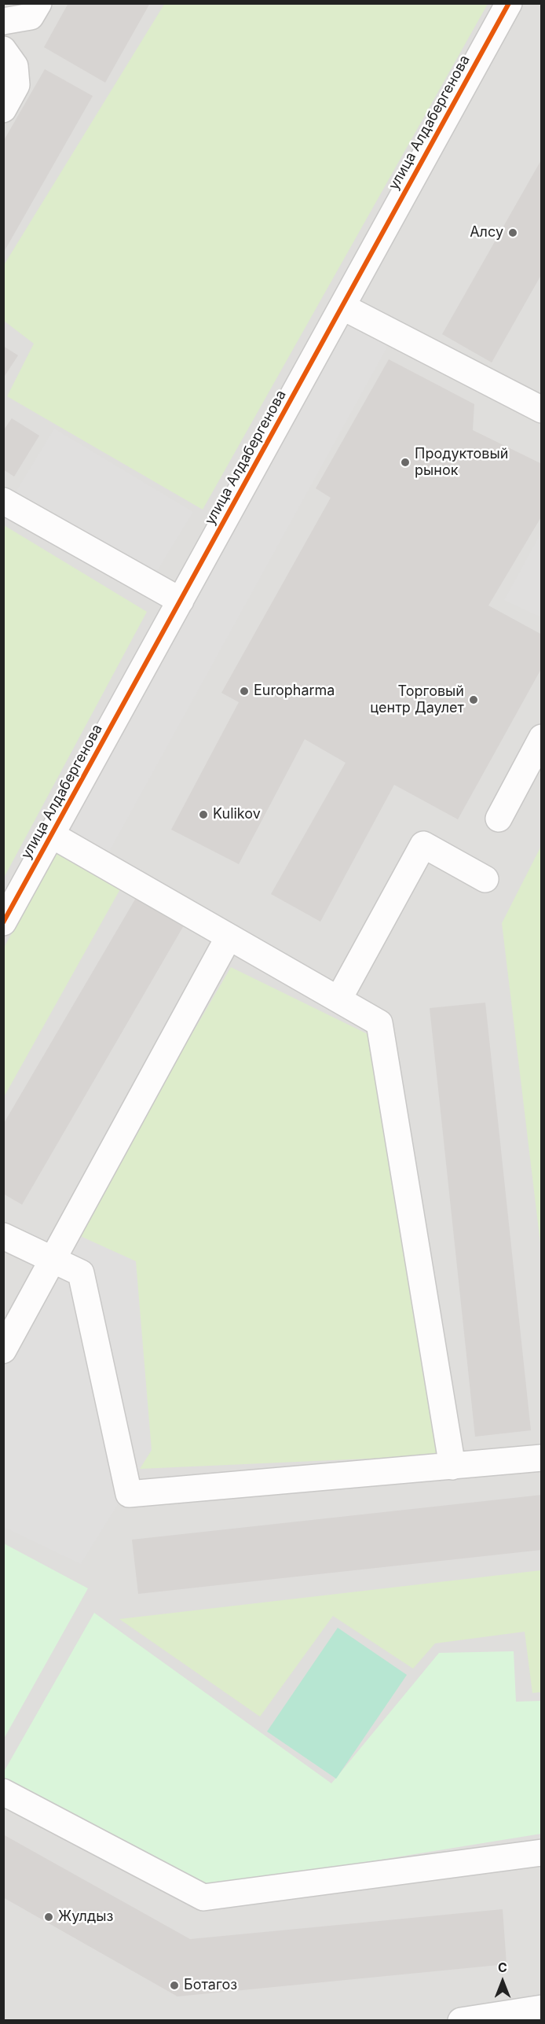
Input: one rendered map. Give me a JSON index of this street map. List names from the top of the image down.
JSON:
{
  "streets": {
    "street": ["улица Алдабергенова"]
  },
  "places": [
    "Алсу",
    "Продуктовый рынок",
    "Europharma",
    "Торговый центр Даулет",
    "Kulikov",
    "Жулдыз",
    "Ботагоз"
  ],
  "north": "top"
}
